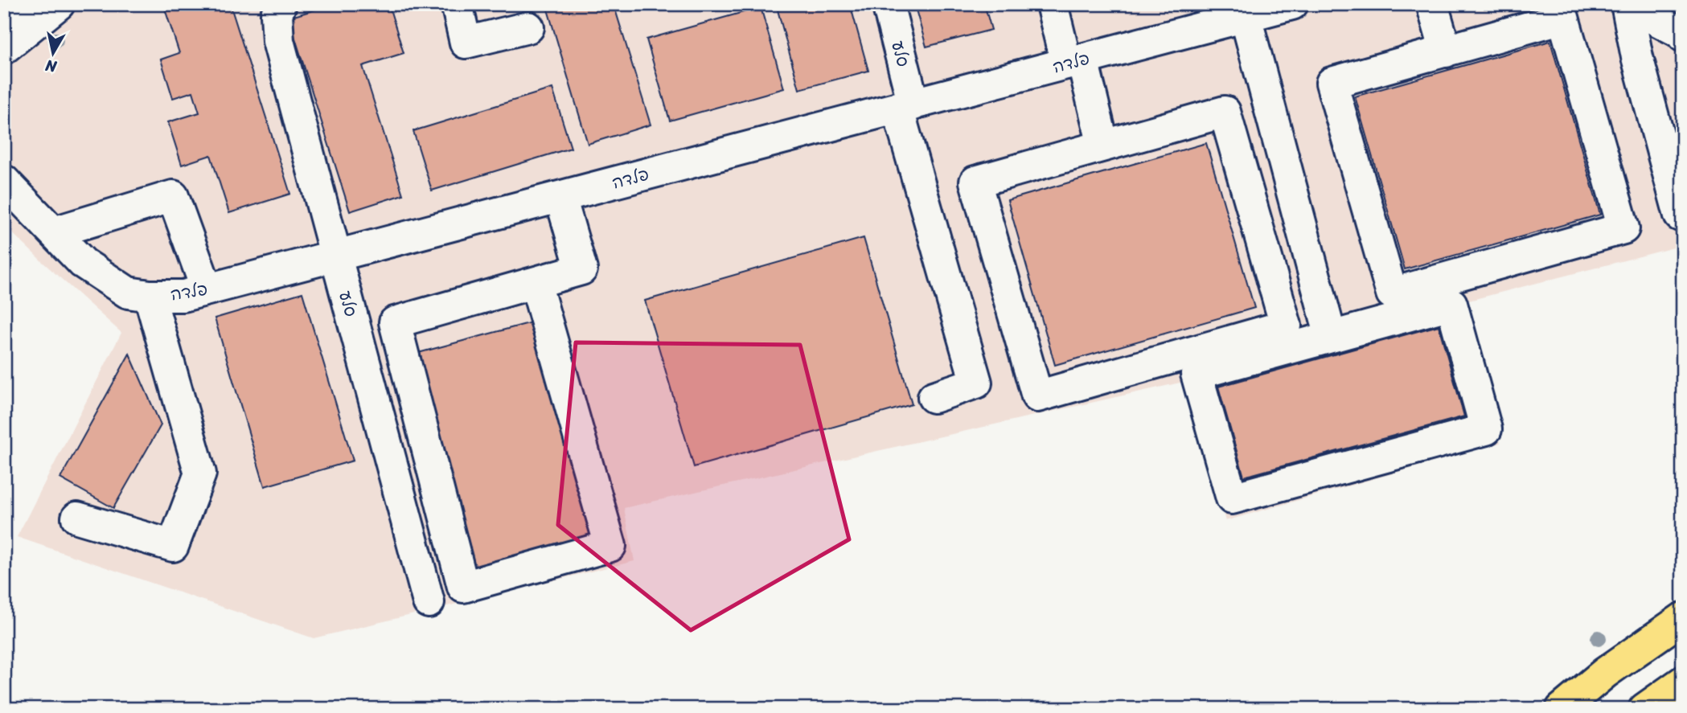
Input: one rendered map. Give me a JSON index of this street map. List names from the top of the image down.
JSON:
{
  "streets": {
    "street": ["סלע", "פלדה"]
  },
  "crossings": [
    ["סלע", "פלדה"]
  ],
  "north": "bottom"
}
